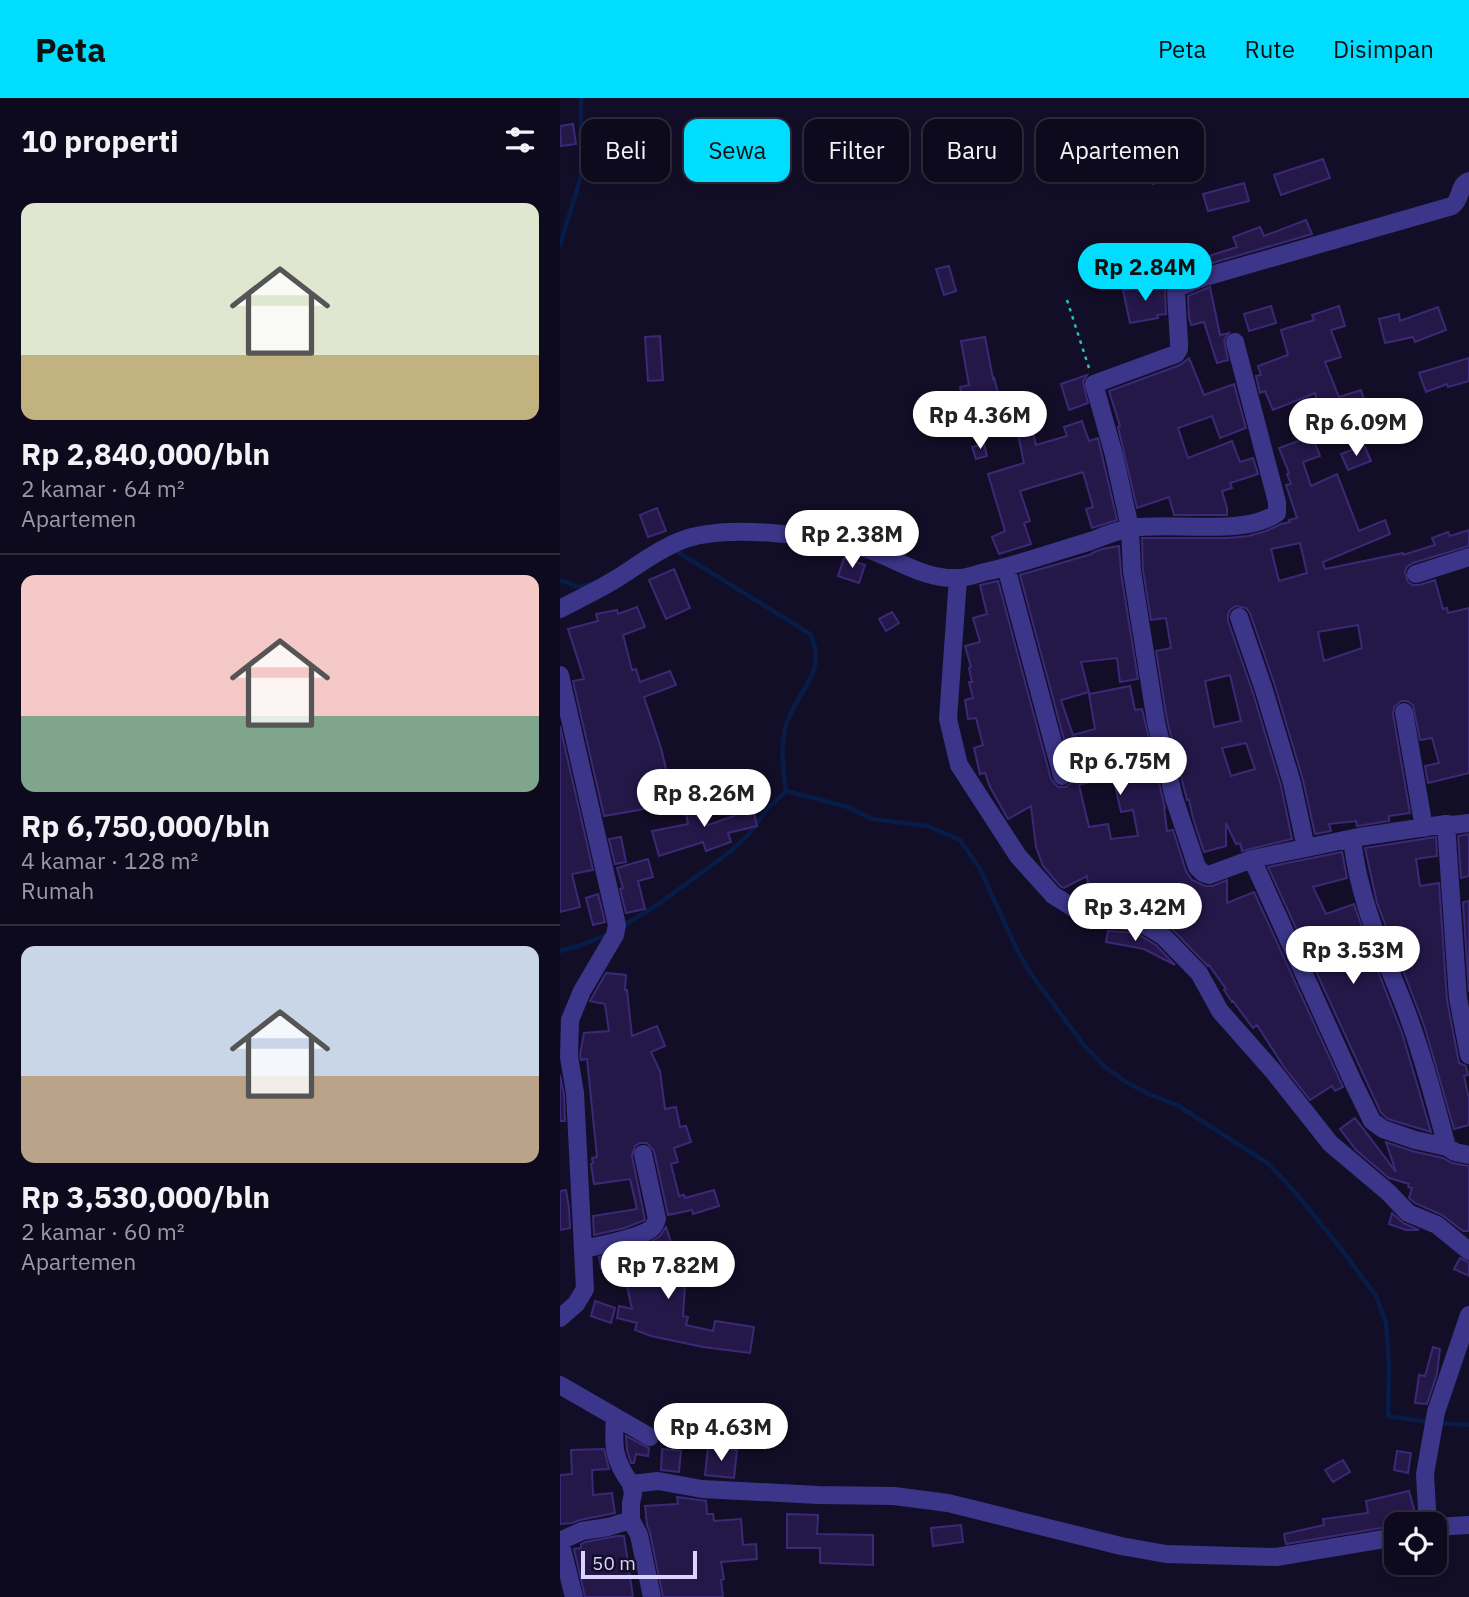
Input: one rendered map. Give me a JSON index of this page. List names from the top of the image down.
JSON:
{
  "scale_bar": "50 m",
  "page": {
    "header": "Peta",
    "nav": ["Peta", "Rute", "Disimpan"],
    "heading": "10 properti",
    "chip": [
      "Beli",
      "Sewa",
      "Filter",
      "Baru",
      "Apartemen"
    ],
    "list": [
      {
        "name": "Rp 2,840,000/bln",
        "note": "2 kamar · 64 m² · Apartemen"
      },
      {
        "name": "Rp 6,750,000/bln",
        "note": "4 kamar · 128 m² · Rumah"
      },
      {
        "name": "Rp 3,530,000/bln",
        "note": "2 kamar · 60 m² · Apartemen"
      }
    ],
    "price": [
      "Rp 2.84M",
      "Rp 4.36M",
      "Rp 6.09M",
      "Rp 2.38M",
      "Rp 6.75M",
      "Rp 8.26M",
      "Rp 3.42M",
      "Rp 3.53M",
      "Rp 7.82M",
      "Rp 4.63M"
    ],
    "scale": "50 m"
  }
}
